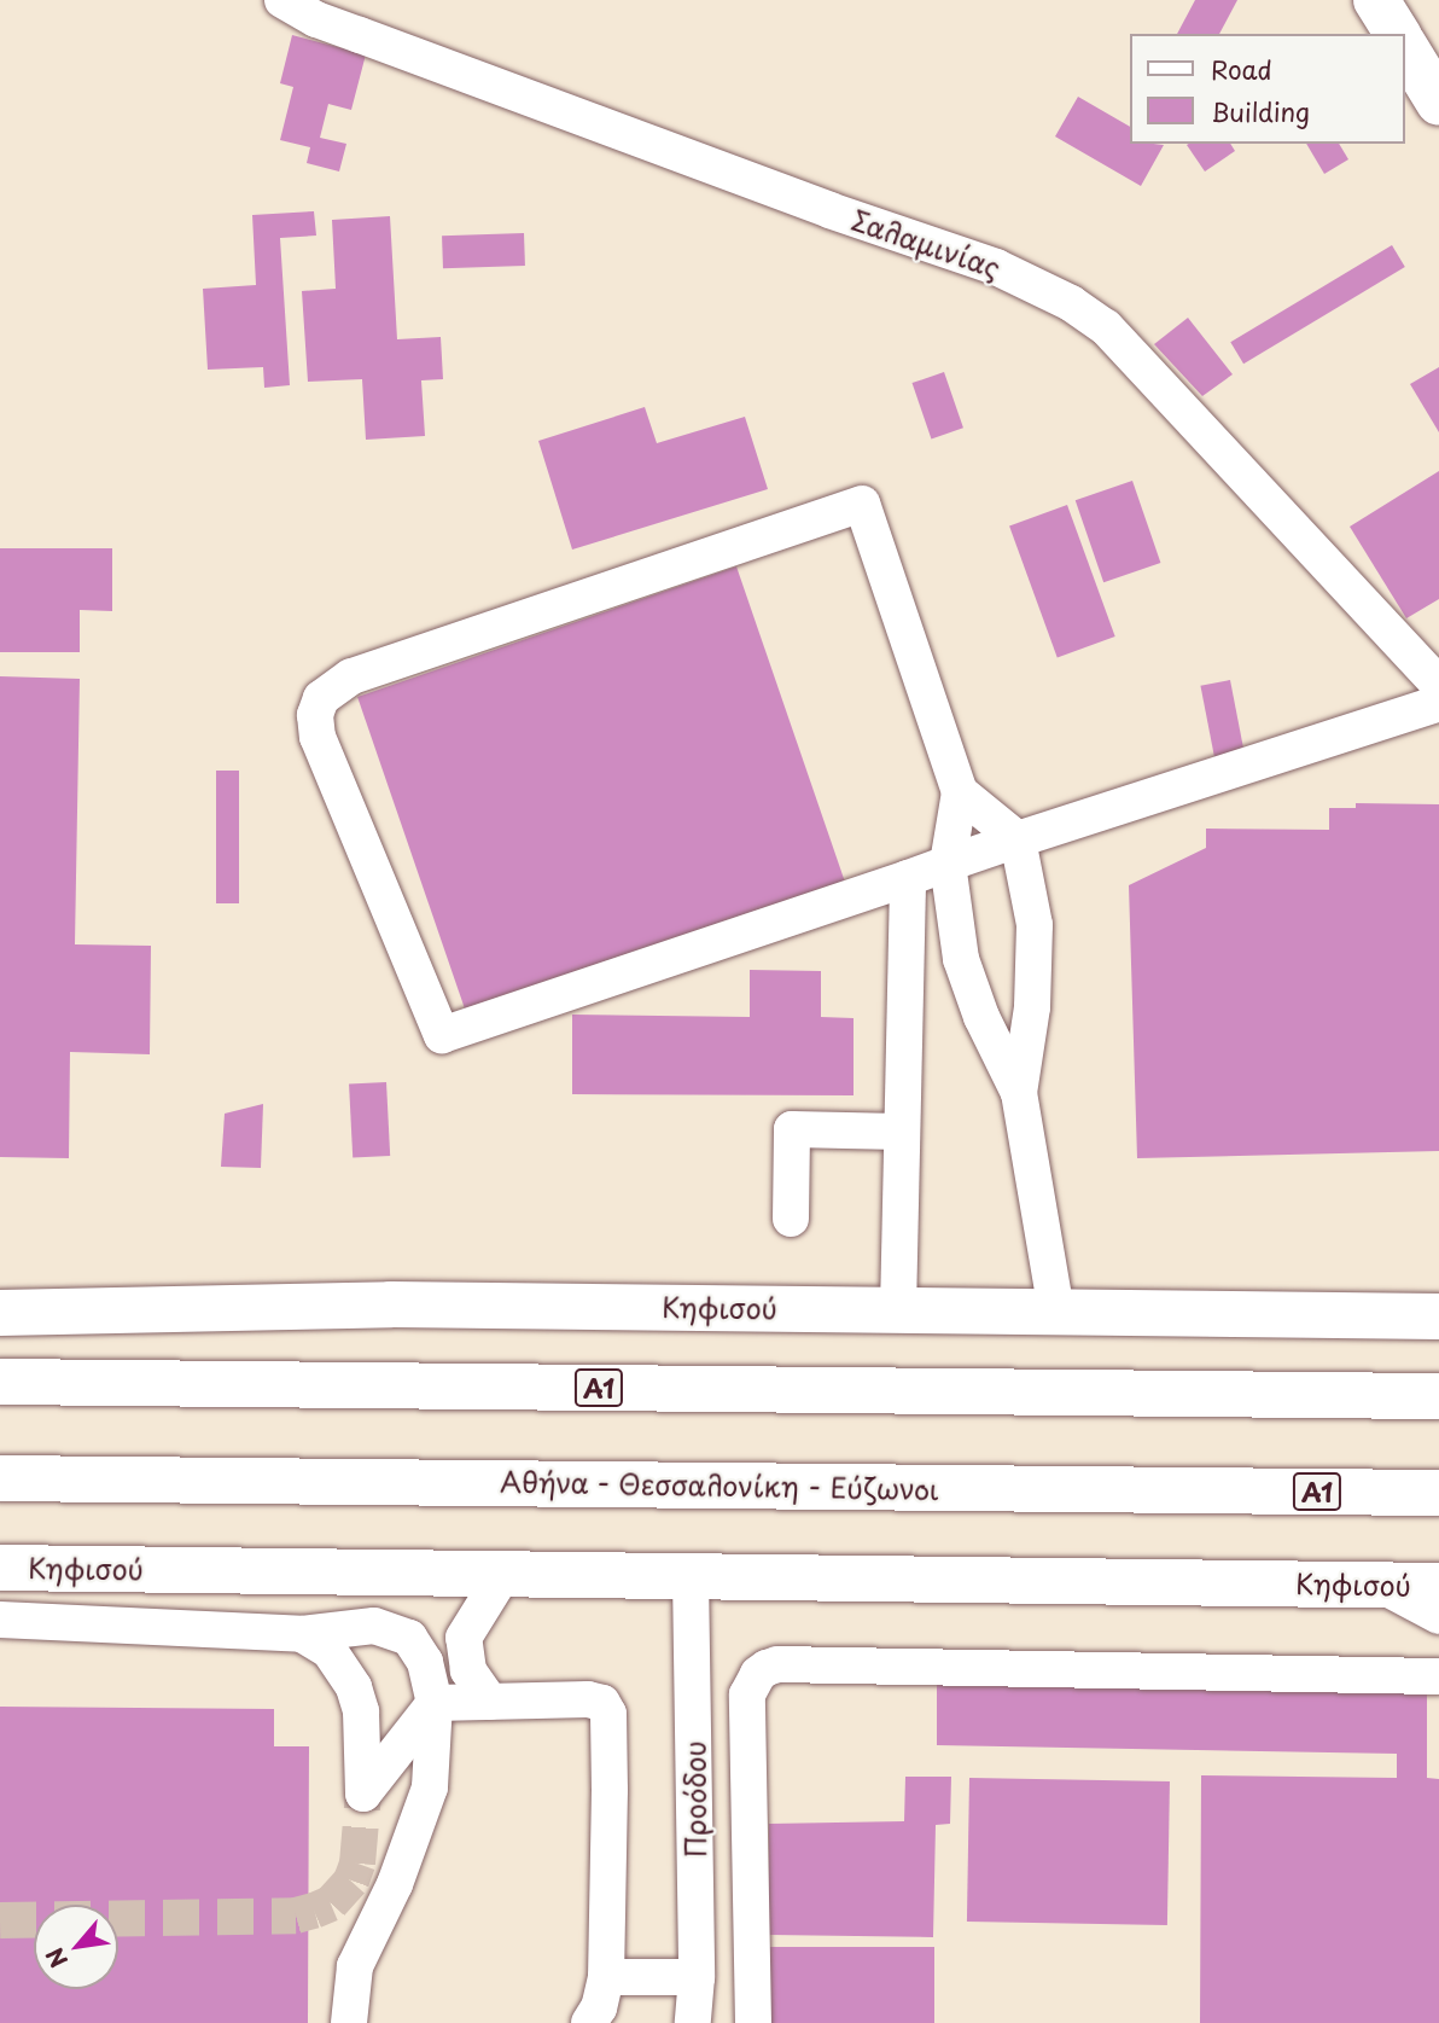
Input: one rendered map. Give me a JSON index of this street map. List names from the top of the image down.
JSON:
{
  "streets": {
    "main road": ["Κηφισού", "Α1", "Αθήνα - Θεσσαλονίκη - Εύζωνοι"],
    "street": ["Σαλαμινίας", "Προόδου"]
  },
  "crossings": [
    ["Κηφισού", "Προόδου"]
  ],
  "legend": ["Road", "Building"],
  "north": "bottom left"
}
